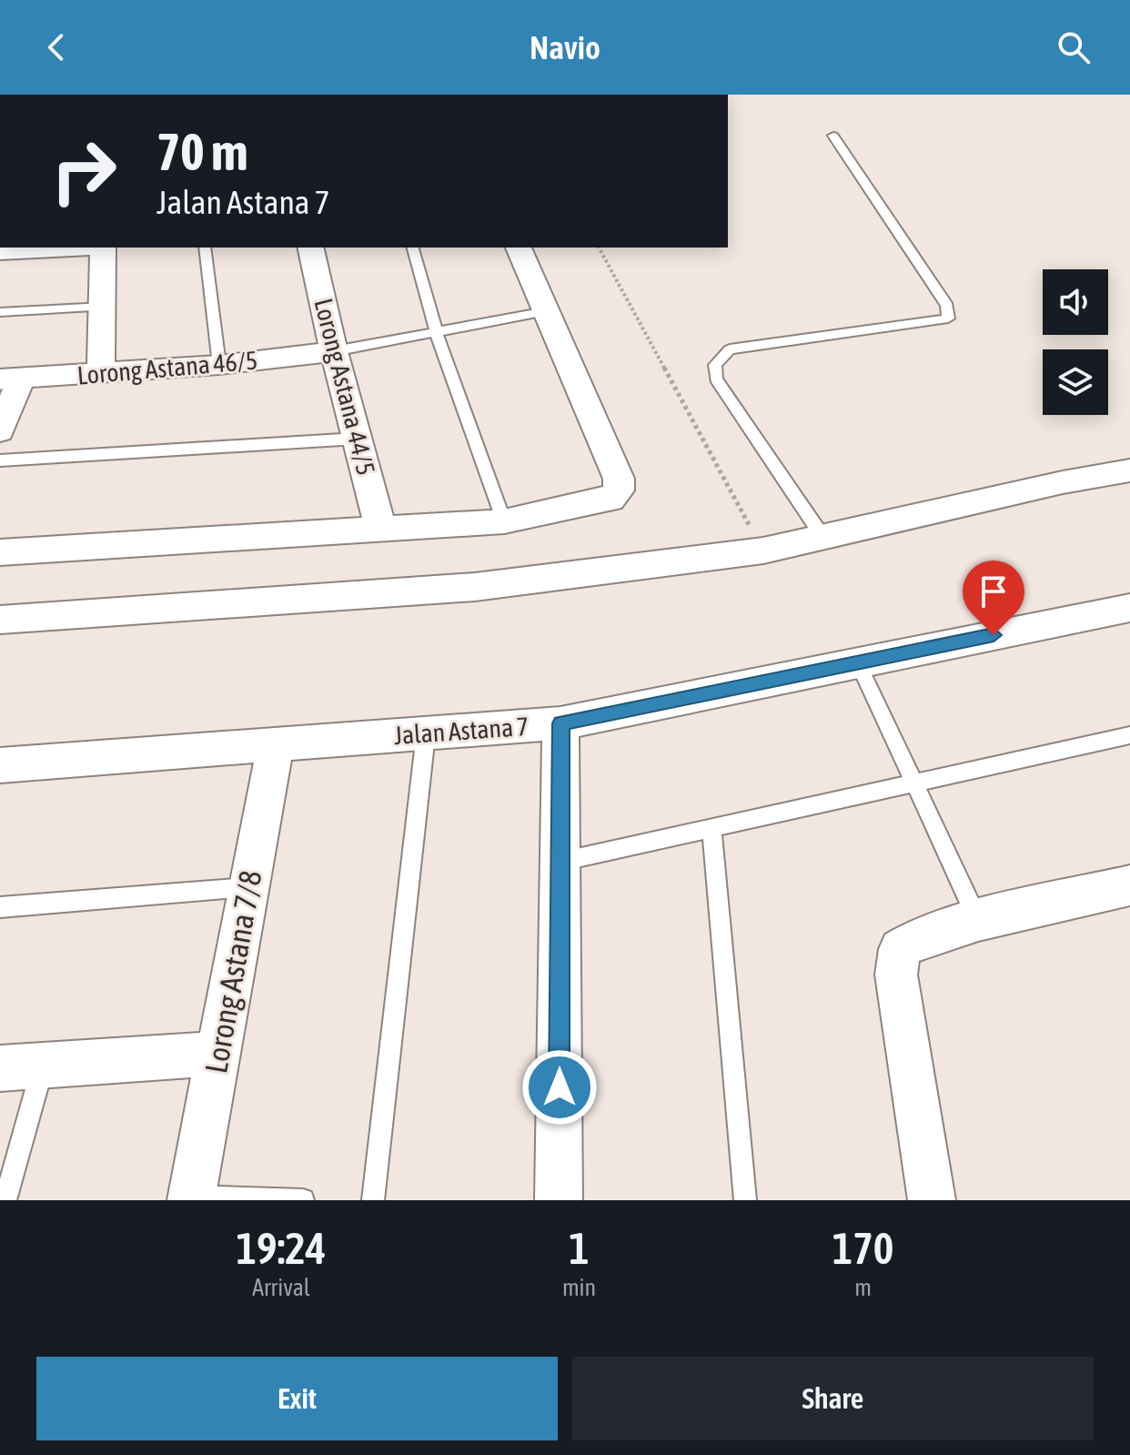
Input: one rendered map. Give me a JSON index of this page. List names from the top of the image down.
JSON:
{
  "streets": {
    "street": [
      "Lorong Astana 46/5",
      "Lorong Astana 44/5",
      "Jalan Astana 7",
      "Lorong Astana 7/8"
    ]
  },
  "crossings": [
    ["Lorong Astana 46/5", "Lorong Astana 44/5"],
    ["Jalan Astana 7", "Lorong Astana 7/8"]
  ],
  "page": {
    "header": "Navio",
    "turn": ["70 m", "Jalan Astana 7"],
    "eta": [
      "19:24",
      "Arrival",
      "1",
      "min",
      "170",
      "m"
    ],
    "buttons": ["Exit", "Share"]
  }
}
